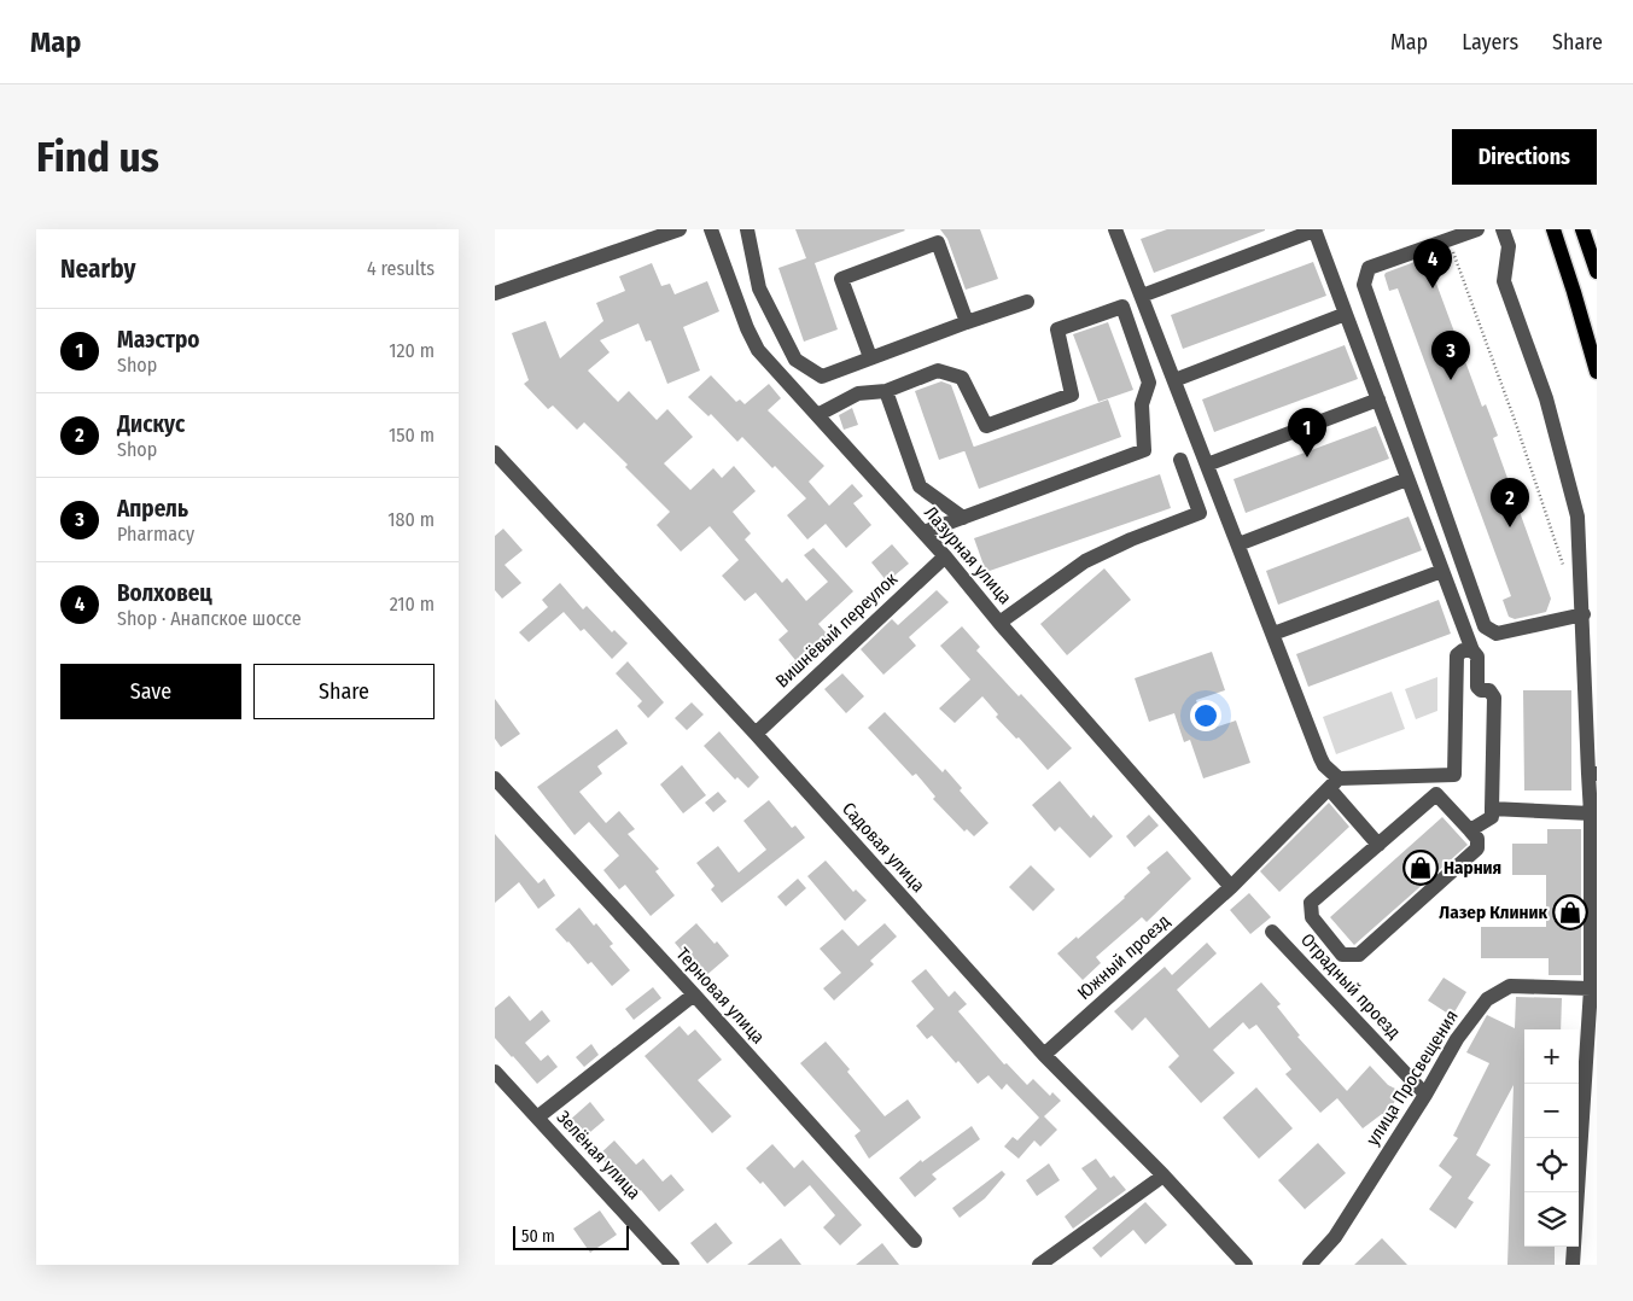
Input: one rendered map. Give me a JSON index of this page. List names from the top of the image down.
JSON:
{
  "streets": {
    "street": [
      "Лазурная улица",
      "Вишнёвый переулок",
      "Садовая улица",
      "Южный проезд",
      "Отрадный проезд",
      "Терновая улица",
      "улица Просвещения",
      "Зелёная улица"
    ]
  },
  "crossings": [
    ["Лазурная улица", "Вишнёвый переулок"],
    ["Лазурная улица", "Южный проезд"],
    ["Вишнёвый переулок", "Садовая улица"],
    ["Садовая улица", "Южный проезд"],
    ["Отрадный проезд", "улица Просвещения"]
  ],
  "places": {
    "shop": ["Нарния", "Лазер Клиник"]
  },
  "scale_bar": "50 m",
  "page": {
    "header": "Map",
    "nav": ["Map", "Layers", "Share"],
    "buttons": [
      "Directions",
      ["Save", "Share"]
    ],
    "title": "Find us",
    "heading": ["Nearby", "4 results"],
    "pins": [
      "4",
      "3",
      "1",
      "2"
    ],
    "list": [
      {
        "mark": "1",
        "name": "Маэстро",
        "note": "Shop",
        "value": "120 m"
      },
      {
        "mark": "2",
        "name": "Дискус",
        "note": "Shop",
        "value": "150 m"
      },
      {
        "mark": "3",
        "name": "Апрель",
        "note": "Pharmacy",
        "value": "180 m"
      },
      {
        "mark": "4",
        "name": "Волховец",
        "note": "Shop · Анапское шоссе",
        "value": "210 m"
      }
    ],
    "map_buttons": ["+", "−"],
    "scale": "50 m"
  }
}
